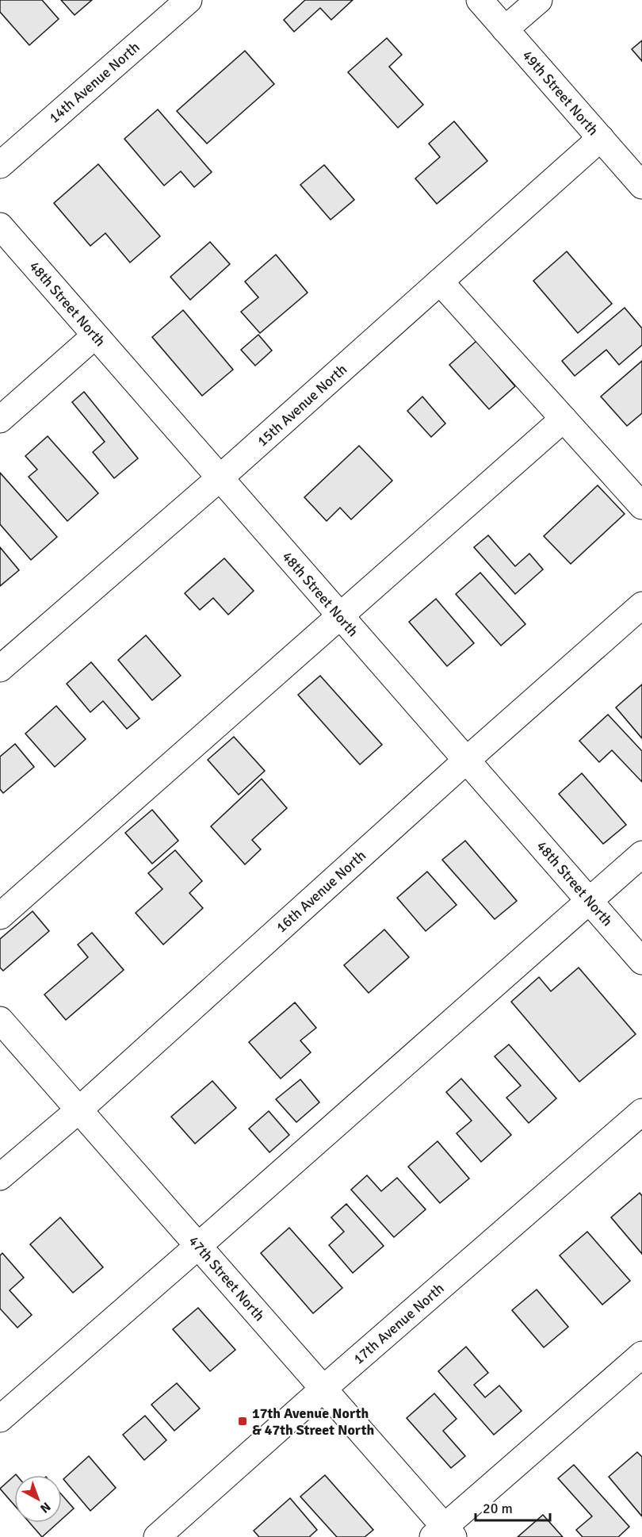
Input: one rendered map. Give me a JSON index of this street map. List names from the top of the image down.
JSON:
{
  "streets": {
    "street": [
      "14th Avenue North",
      "49th Street North",
      "48th Street North",
      "15th Avenue North",
      "16th Avenue North",
      "47th Street North",
      "17th Avenue North"
    ]
  },
  "crossings": [
    ["49th Street North", "15th Avenue North"],
    ["48th Street North", "15th Avenue North"],
    ["48th Street North", "16th Avenue North"],
    ["16th Avenue North", "47th Street North"],
    ["47th Street North", "17th Avenue North"]
  ],
  "places": {
    "transit": ["17th Avenue North & 47th Street North"]
  },
  "scale_bar": "20 m",
  "north": "bottom right"
}
